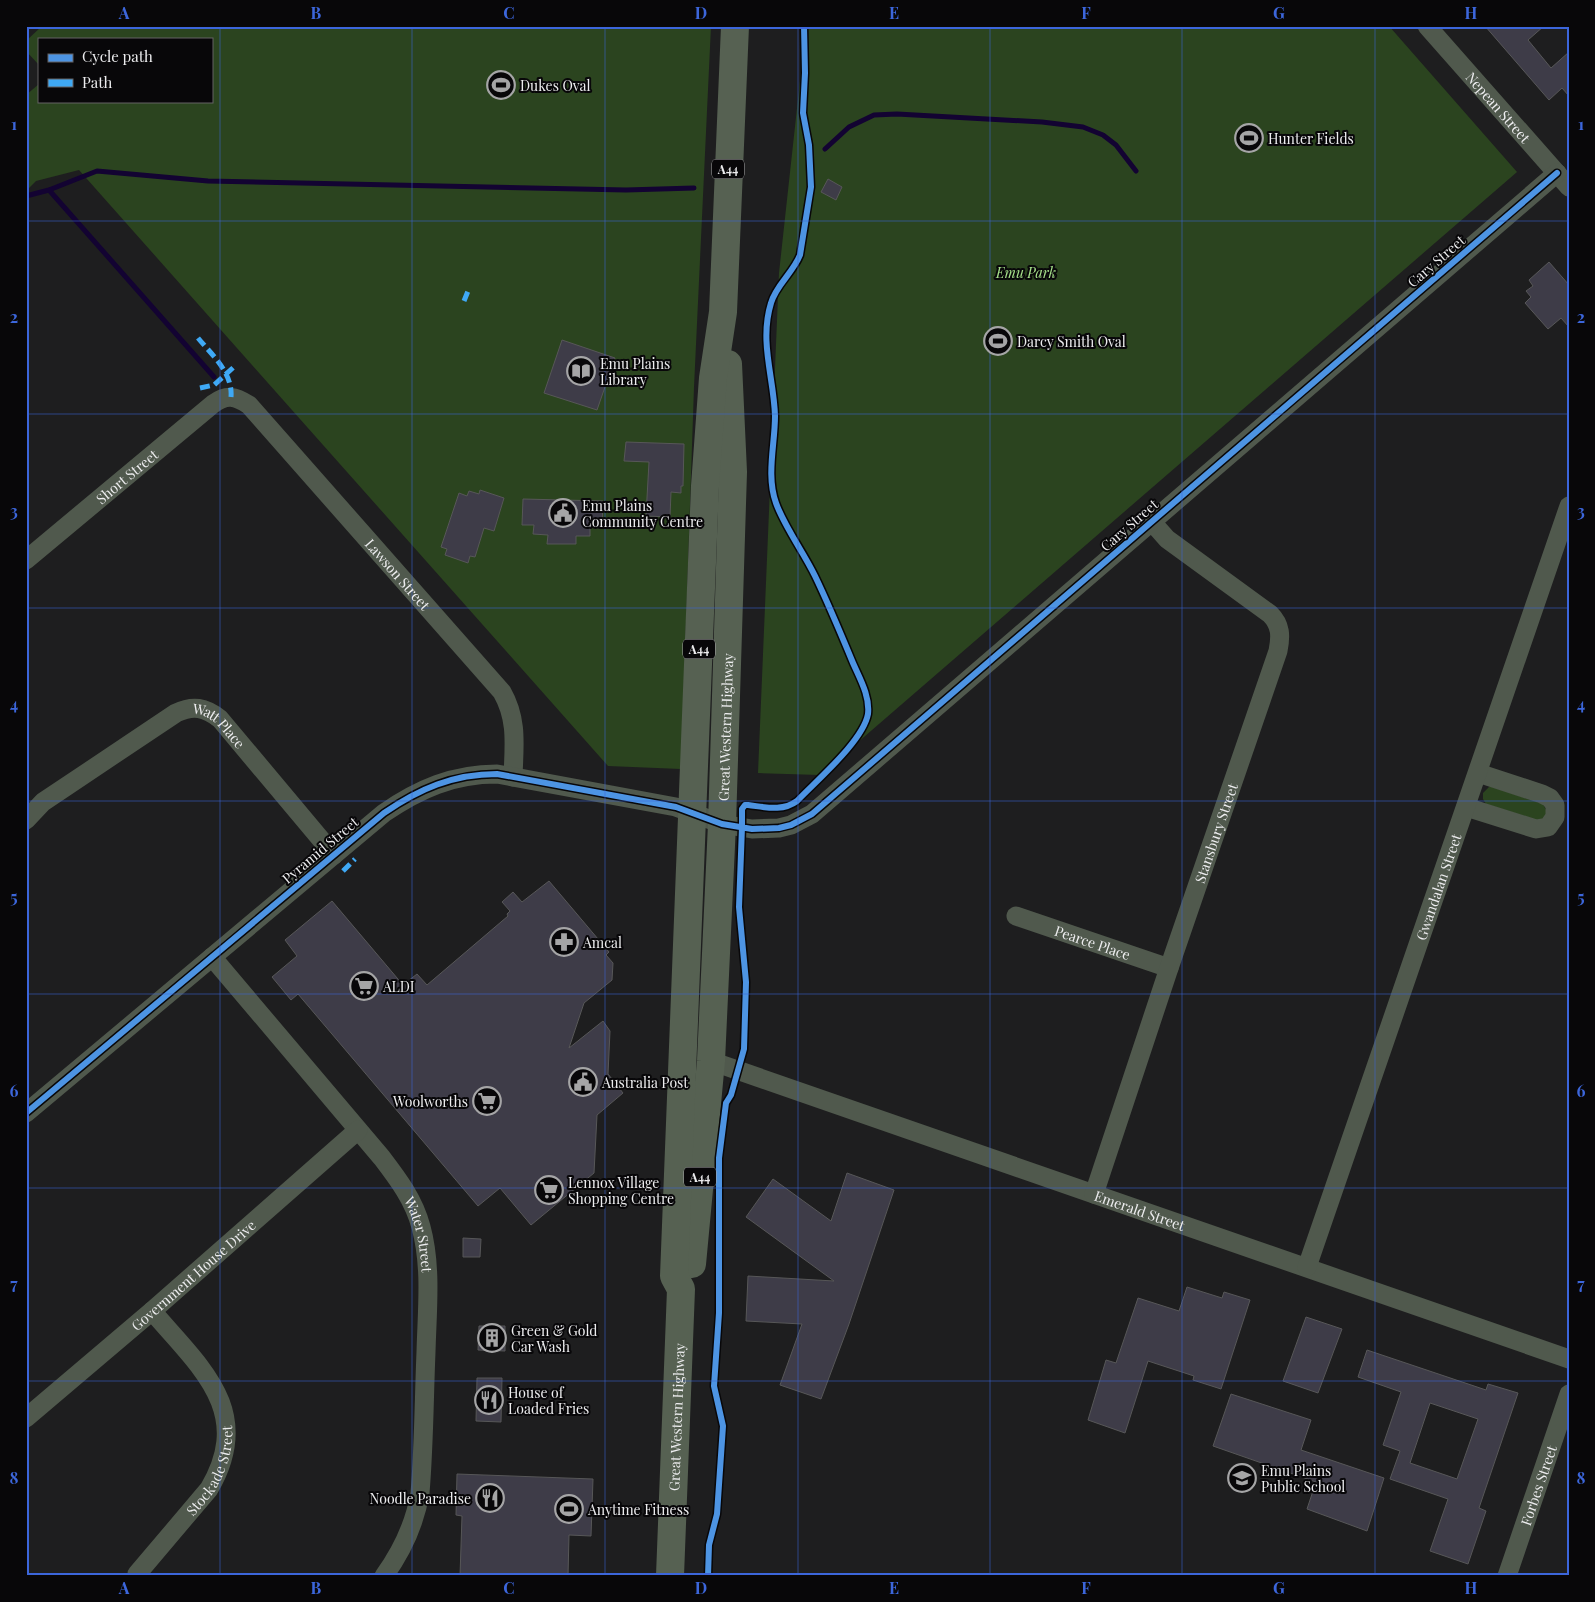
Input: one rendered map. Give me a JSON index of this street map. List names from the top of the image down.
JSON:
{
  "streets": {
    "highway": ["A44", "Great Western Highway"],
    "street": [
      "Nepean Street",
      "Cary Street",
      "Short Street",
      "Lawson Street",
      "Watt Place",
      "Stansbury Street",
      "Pyramid Street",
      "Gwandalan Street",
      "Pearce Place",
      "Emerald Street",
      "Water Street",
      "Government House Drive",
      "Stockade Street",
      "Forbes Street"
    ]
  },
  "crossings": [
    ["Nepean Street", "Cary Street"],
    ["Cary Street", "Great Western Highway"],
    ["Cary Street", "Stansbury Street"],
    ["Cary Street", "Pyramid Street"],
    ["Short Street", "Lawson Street"],
    ["Lawson Street", "Pyramid Street"],
    ["Great Western Highway", "Pyramid Street"],
    ["Great Western Highway", "Emerald Street"],
    ["Watt Place", "Pyramid Street"],
    ["Stansbury Street", "Pearce Place"],
    ["Stansbury Street", "Emerald Street"],
    ["Pyramid Street", "Water Street"],
    ["Gwandalan Street", "Emerald Street"],
    ["Water Street", "Government House Drive"],
    ["Government House Drive", "Stockade Street"]
  ],
  "parks": ["Emu Park"],
  "places": {
    "sports": [
      "Dukes Oval",
      "Hunter Fields",
      "Darcy Smith Oval",
      "Anytime Fitness"
    ],
    "library": ["Emu Plains Library"],
    "public building": ["Emu Plains Community Centre", "Australia Post"],
    "pharmacy": ["Amcal"],
    "supermarket": ["ALDI", "Woolworths", "Lennox Village Shopping Centre"],
    "building": ["Green & Gold Car Wash"],
    "restaurant": ["House of Loaded Fries", "Noodle Paradise"],
    "school or university": ["Emu Plains Public School"]
  },
  "legend": ["Cycle path", "Path"],
  "grid": {
    "columns": [
      "A",
      "B",
      "C",
      "D",
      "E",
      "F",
      "G",
      "H"
    ],
    "rows": [
      "1",
      "2",
      "3",
      "4",
      "5",
      "6",
      "7",
      "8"
    ]
  }
}
